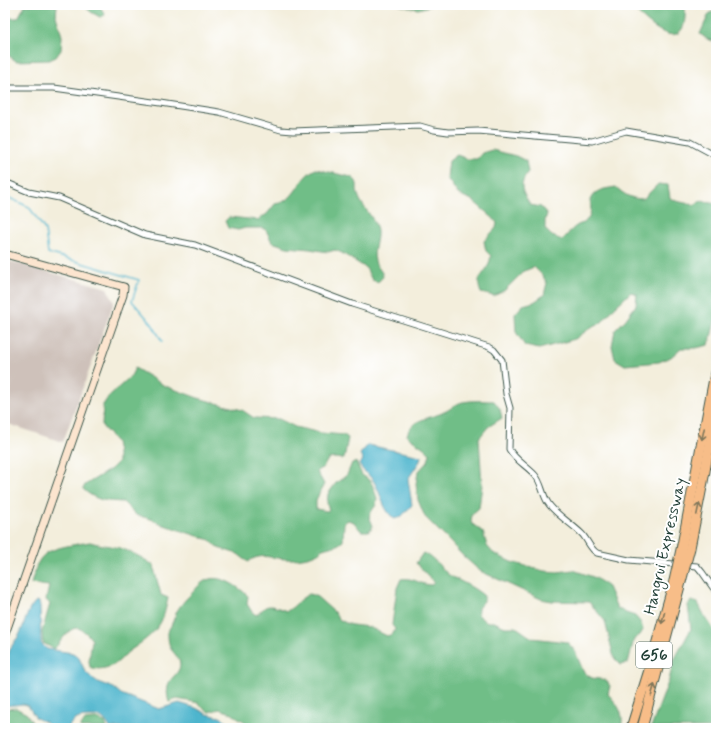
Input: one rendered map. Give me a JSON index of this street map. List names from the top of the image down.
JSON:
{
  "streets": {
    "highway": ["Hangrui Expressway", "G56"]
  }
}
